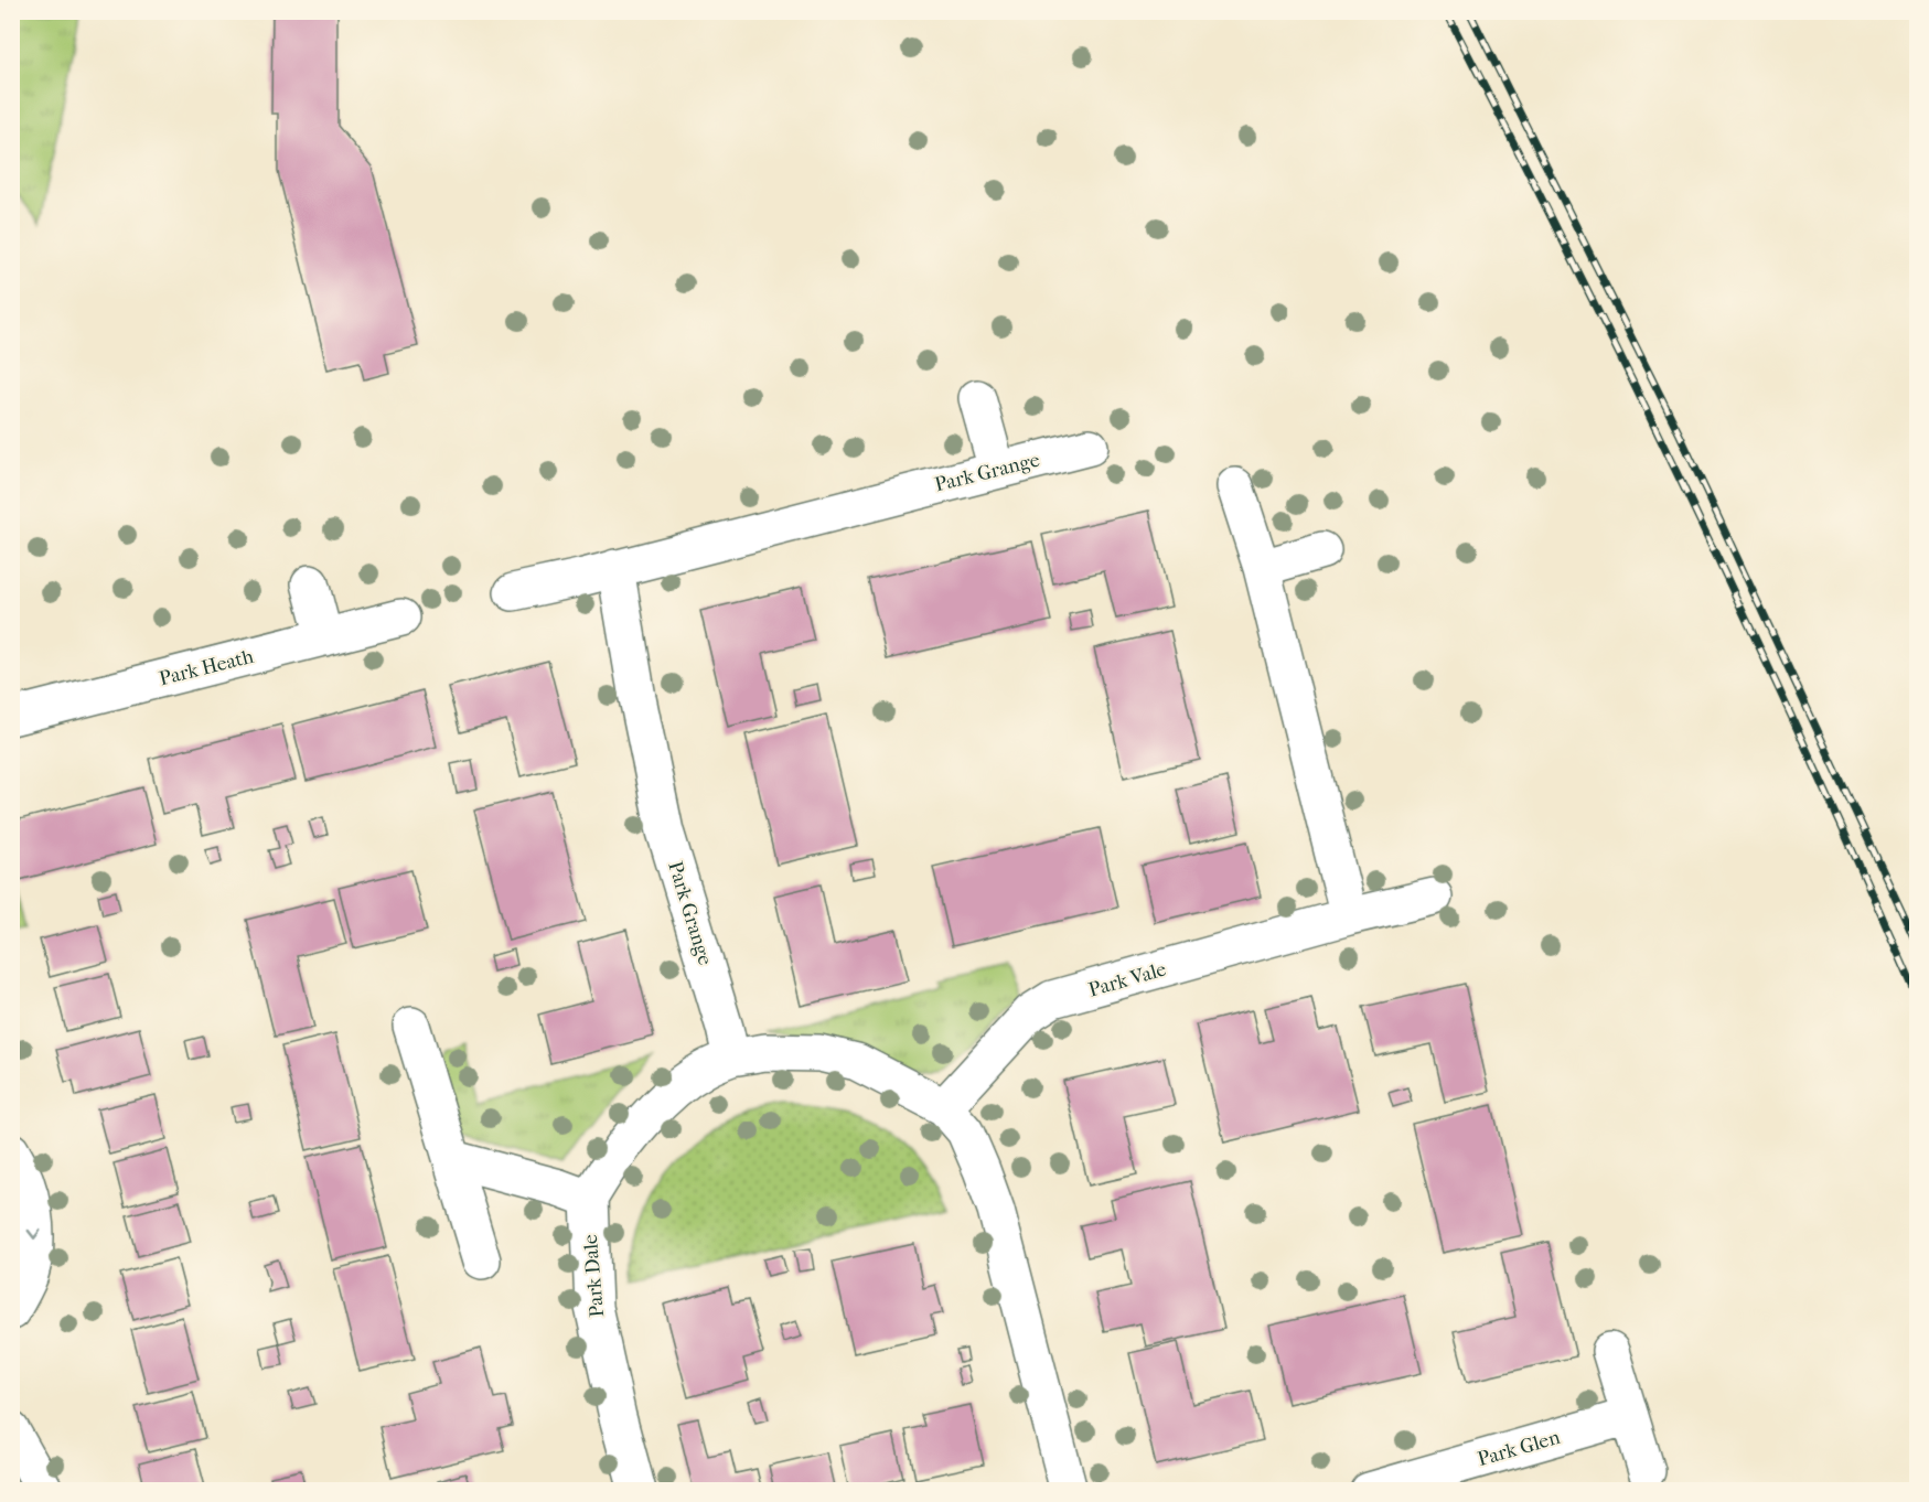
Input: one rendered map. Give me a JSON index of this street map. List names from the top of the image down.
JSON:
{
  "streets": {
    "street": [
      "Park Grange",
      "Park Heath",
      "Park Vale",
      "Park Dale",
      "Park Glen"
    ]
  }
}
